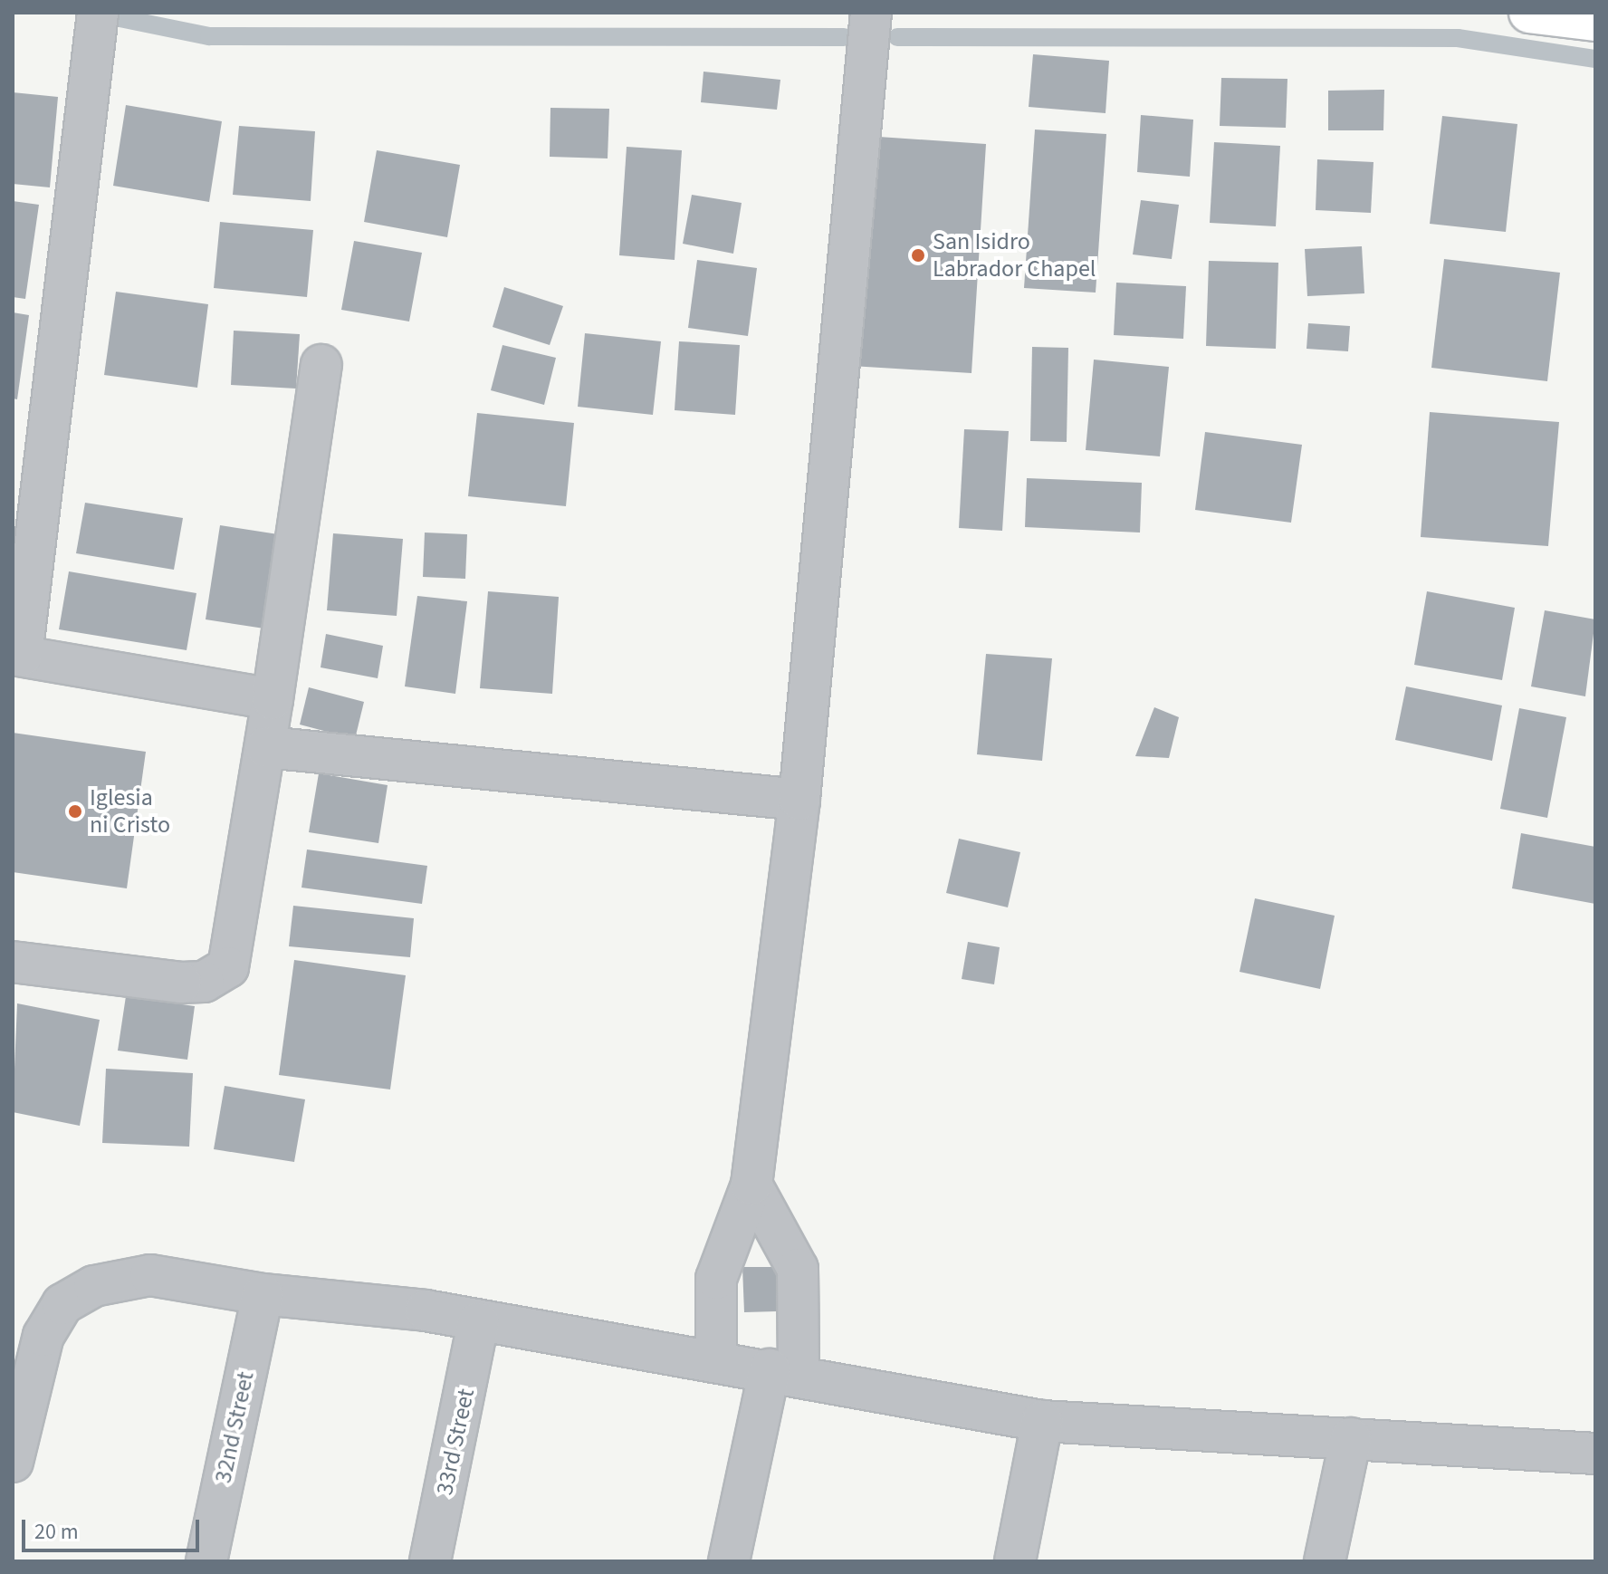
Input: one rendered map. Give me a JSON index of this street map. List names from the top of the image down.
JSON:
{
  "streets": {
    "street": ["32nd Street", "33rd Street"]
  },
  "places": ["San Isidro Labrador Chapel", "Iglesia ni Cristo"],
  "scale_bar": "20 m"
}
